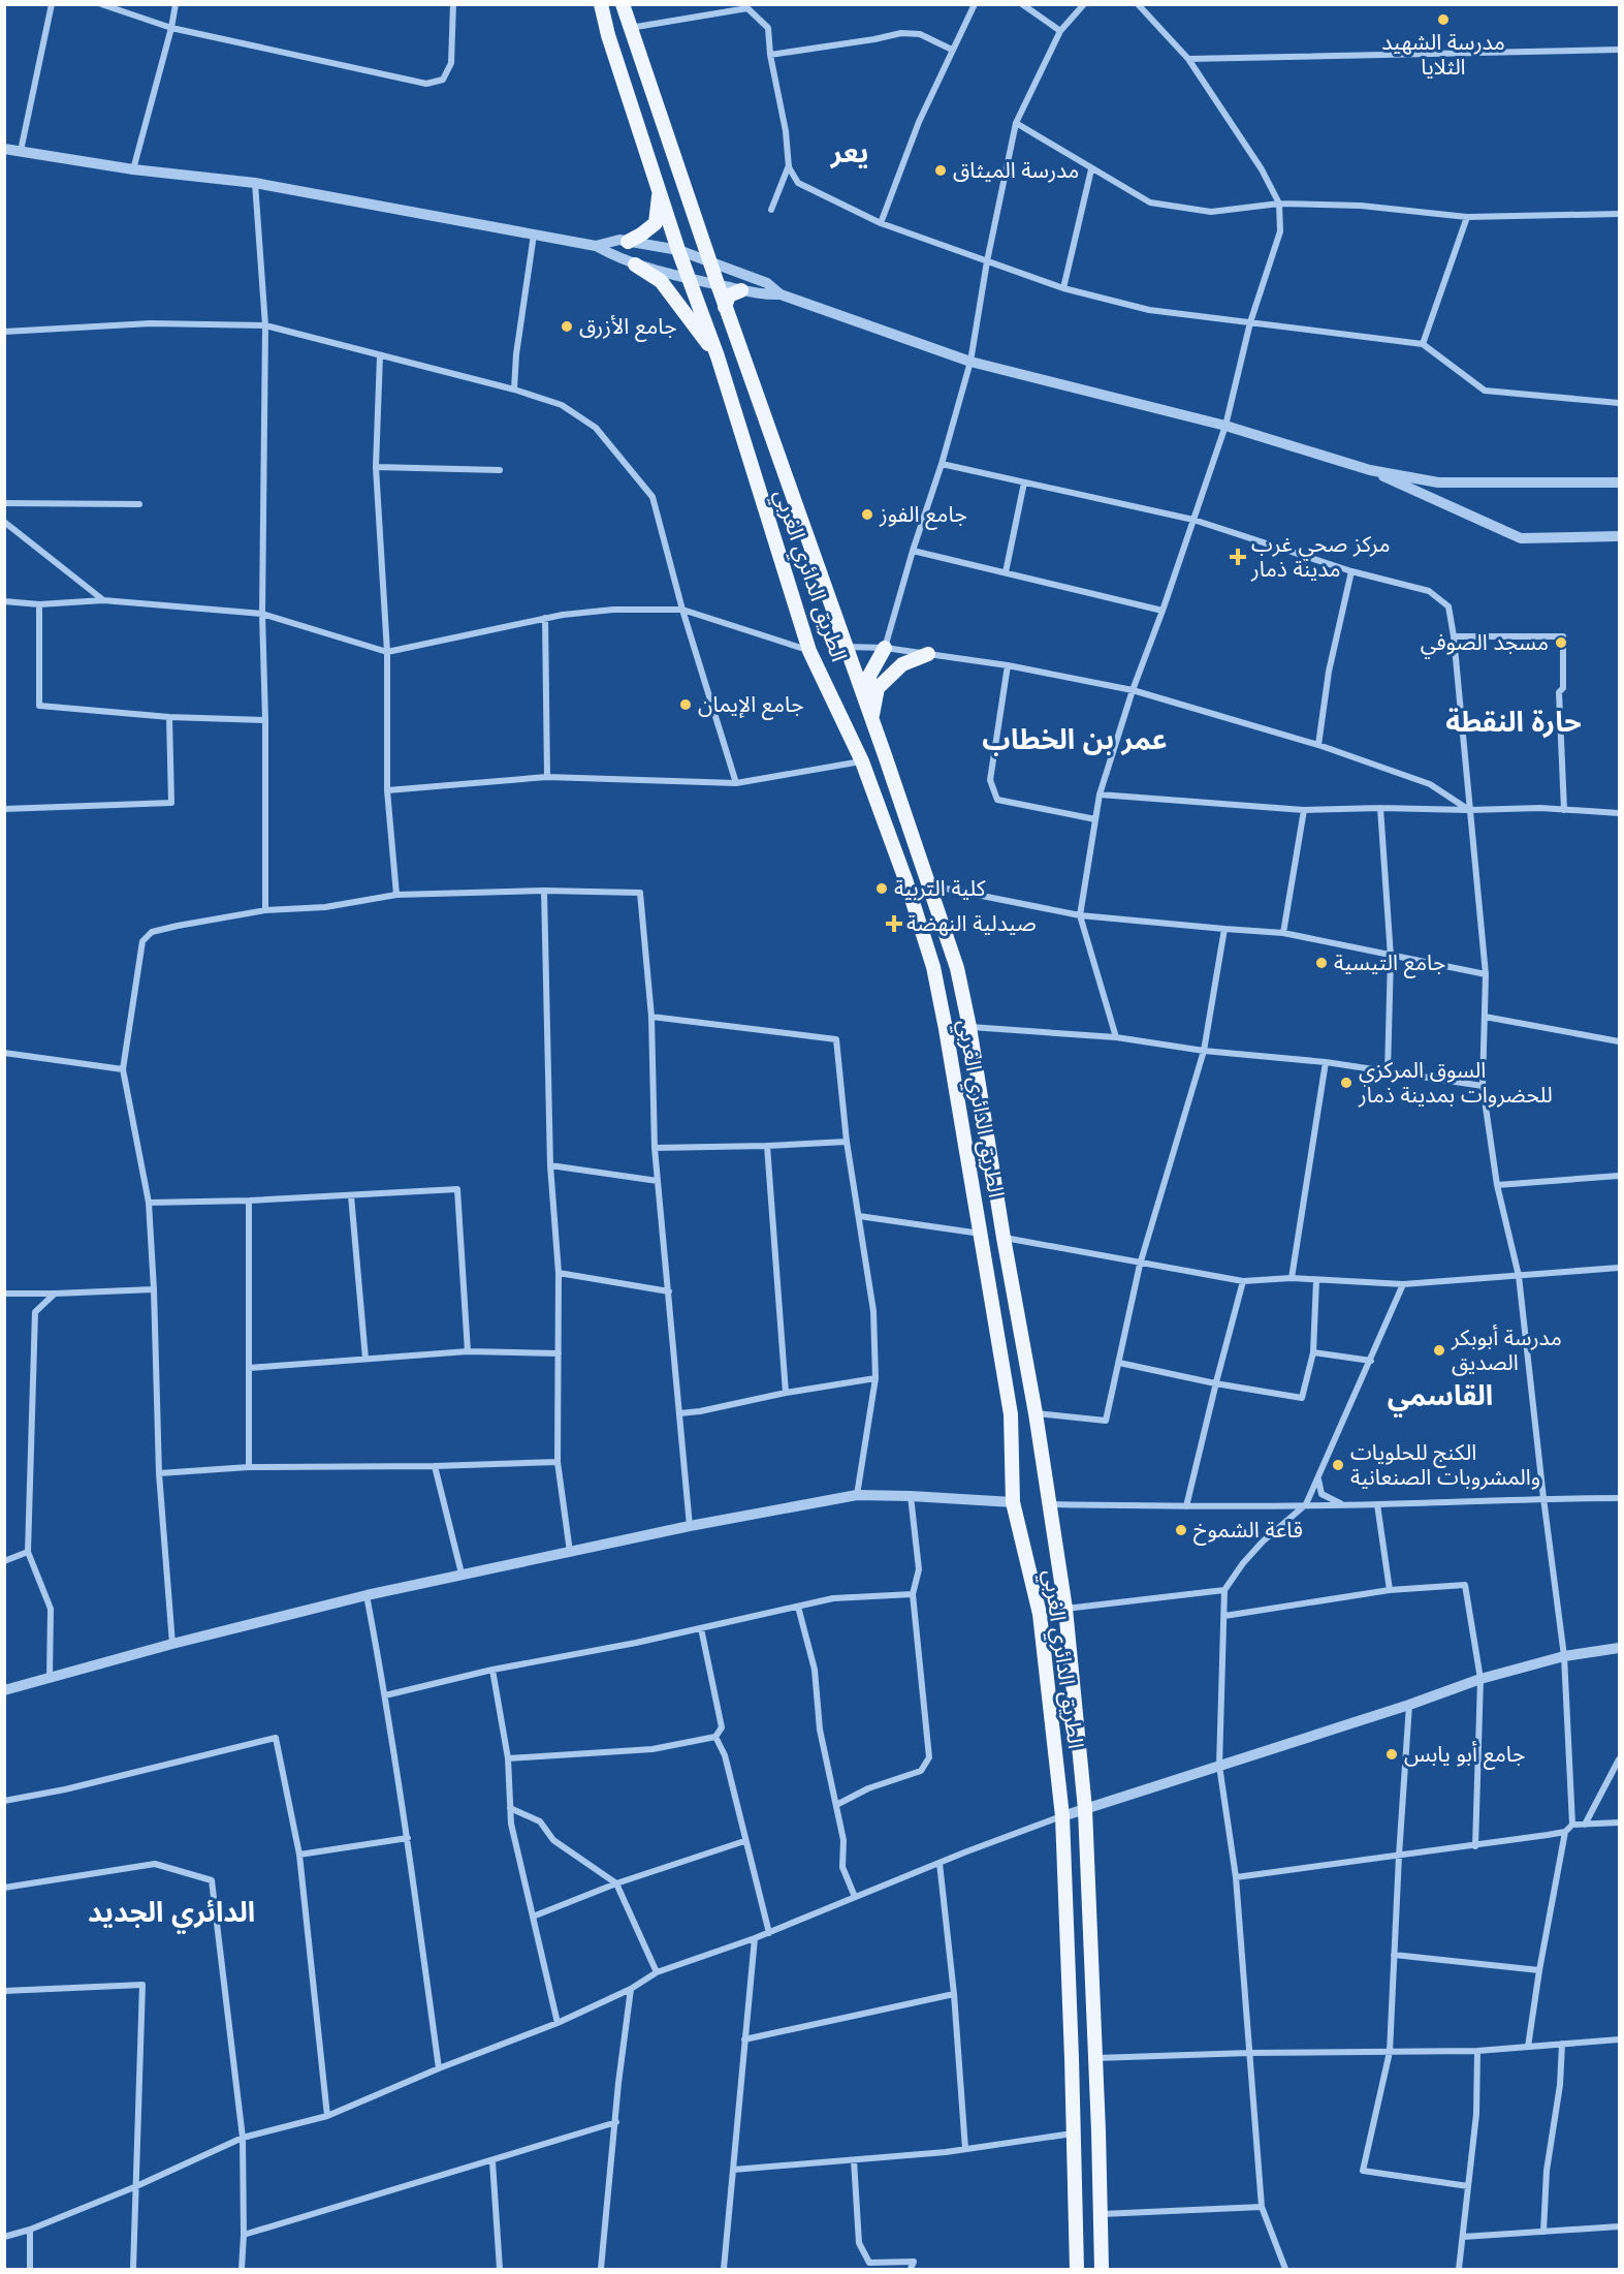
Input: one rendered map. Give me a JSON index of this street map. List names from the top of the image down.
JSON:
{
  "streets": {
    "main road": ["الطريق الدائري الغربي"]
  },
  "districts": [
    "يعر",
    "حارة النقطة",
    "عمر بن الخطاب",
    "القاسمي",
    "الدائري الجديد"
  ],
  "places": {
    "other": [
      "مدرسة الشهيد الثلايا",
      "مدرسة الميثاق",
      "جامع الأزرق",
      "جامع الفوز",
      "مسجد الصوفي",
      "جامع الإيمان",
      "كلية التربية",
      "جامع التيسية",
      "السوق المركزي للحضروات بمدينة ذمار",
      "مدرسة أبوبكر الصديق",
      "الكنج للحلويات والمشروبات الصنعانية",
      "قاعة الشموخ",
      "جامع أبو يابس"
    ],
    "health": ["مركز صحي غرب مدينة ذمار", "صيدلية النهضة"]
  }
}
